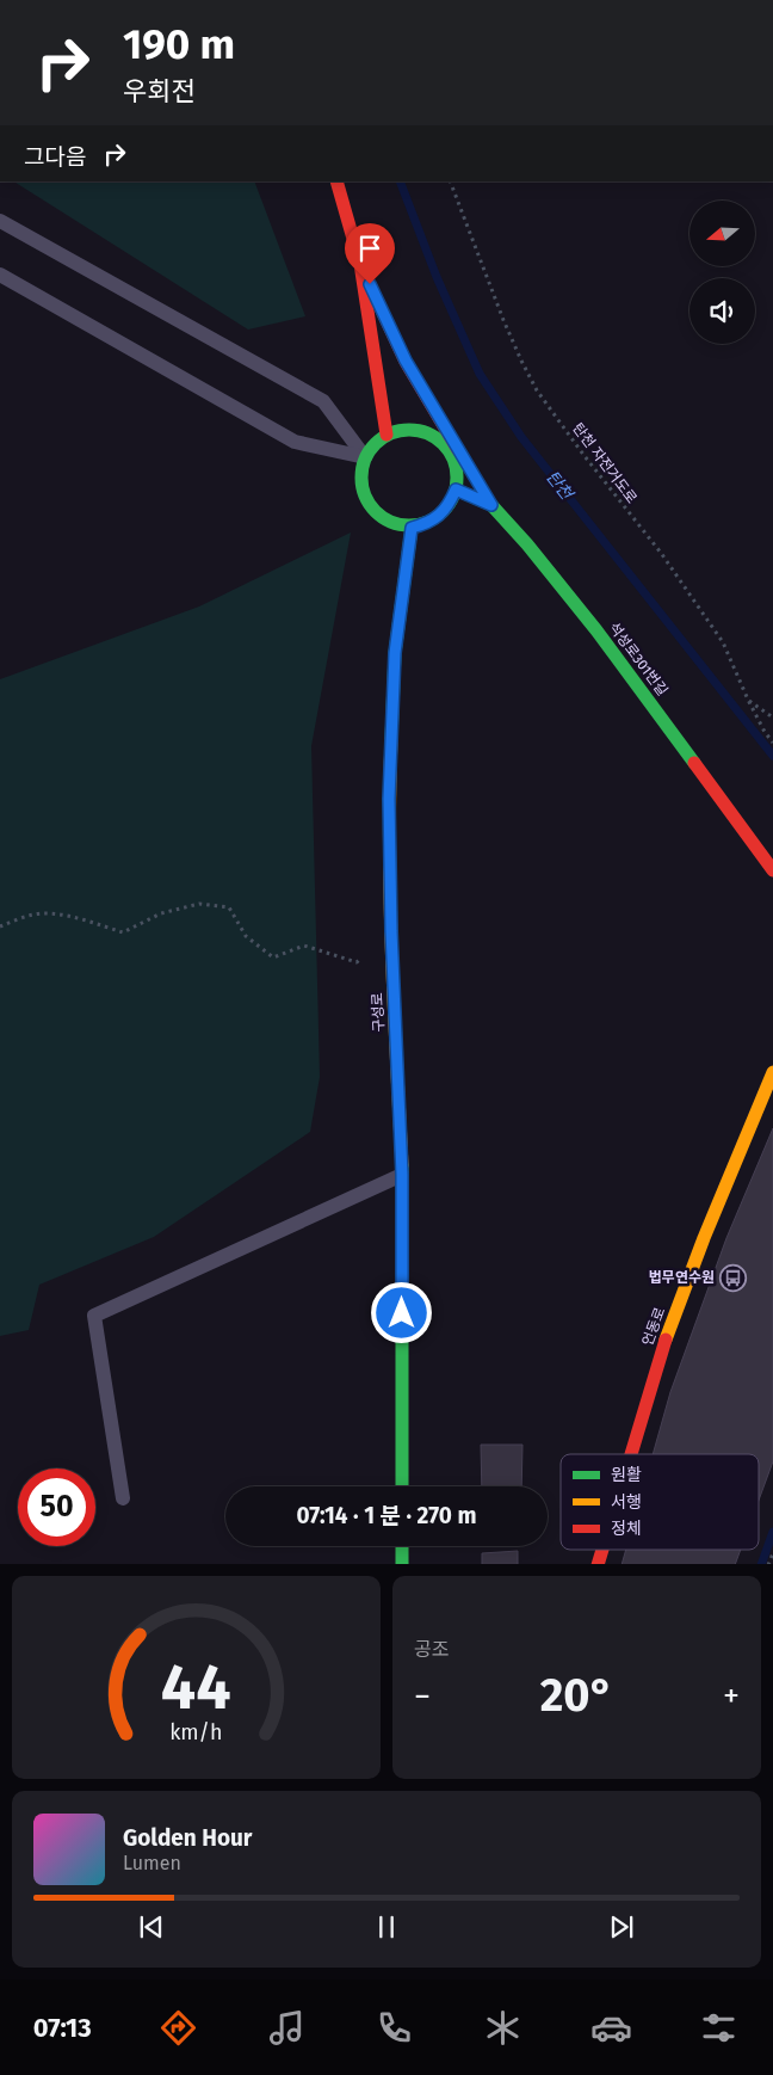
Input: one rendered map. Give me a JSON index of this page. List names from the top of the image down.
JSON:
{
  "streets": {
    "main road": ["석성로301번길", "구성로", "언동로"],
    "path": ["탄천 자전거도로"]
  },
  "crossings": [
    ["석성로301번길", "구성로"]
  ],
  "water": ["탄천"],
  "places": {
    "bus stop": ["법무연수원"]
  },
  "legend": ["원활", "서행", "정체"],
  "north": "left",
  "page": {
    "turn": ["190 m", "우회전"],
    "then": "그다음",
    "limit": "50",
    "trip": "07:14 · 1 분 · 270 m",
    "tile": "공조",
    "heat": ["−", "20°", "+"],
    "song": ["Golden Hour", "Lumen"],
    "tabs": "07:13",
    "gauge": ["44", "km/h"]
  }
}
